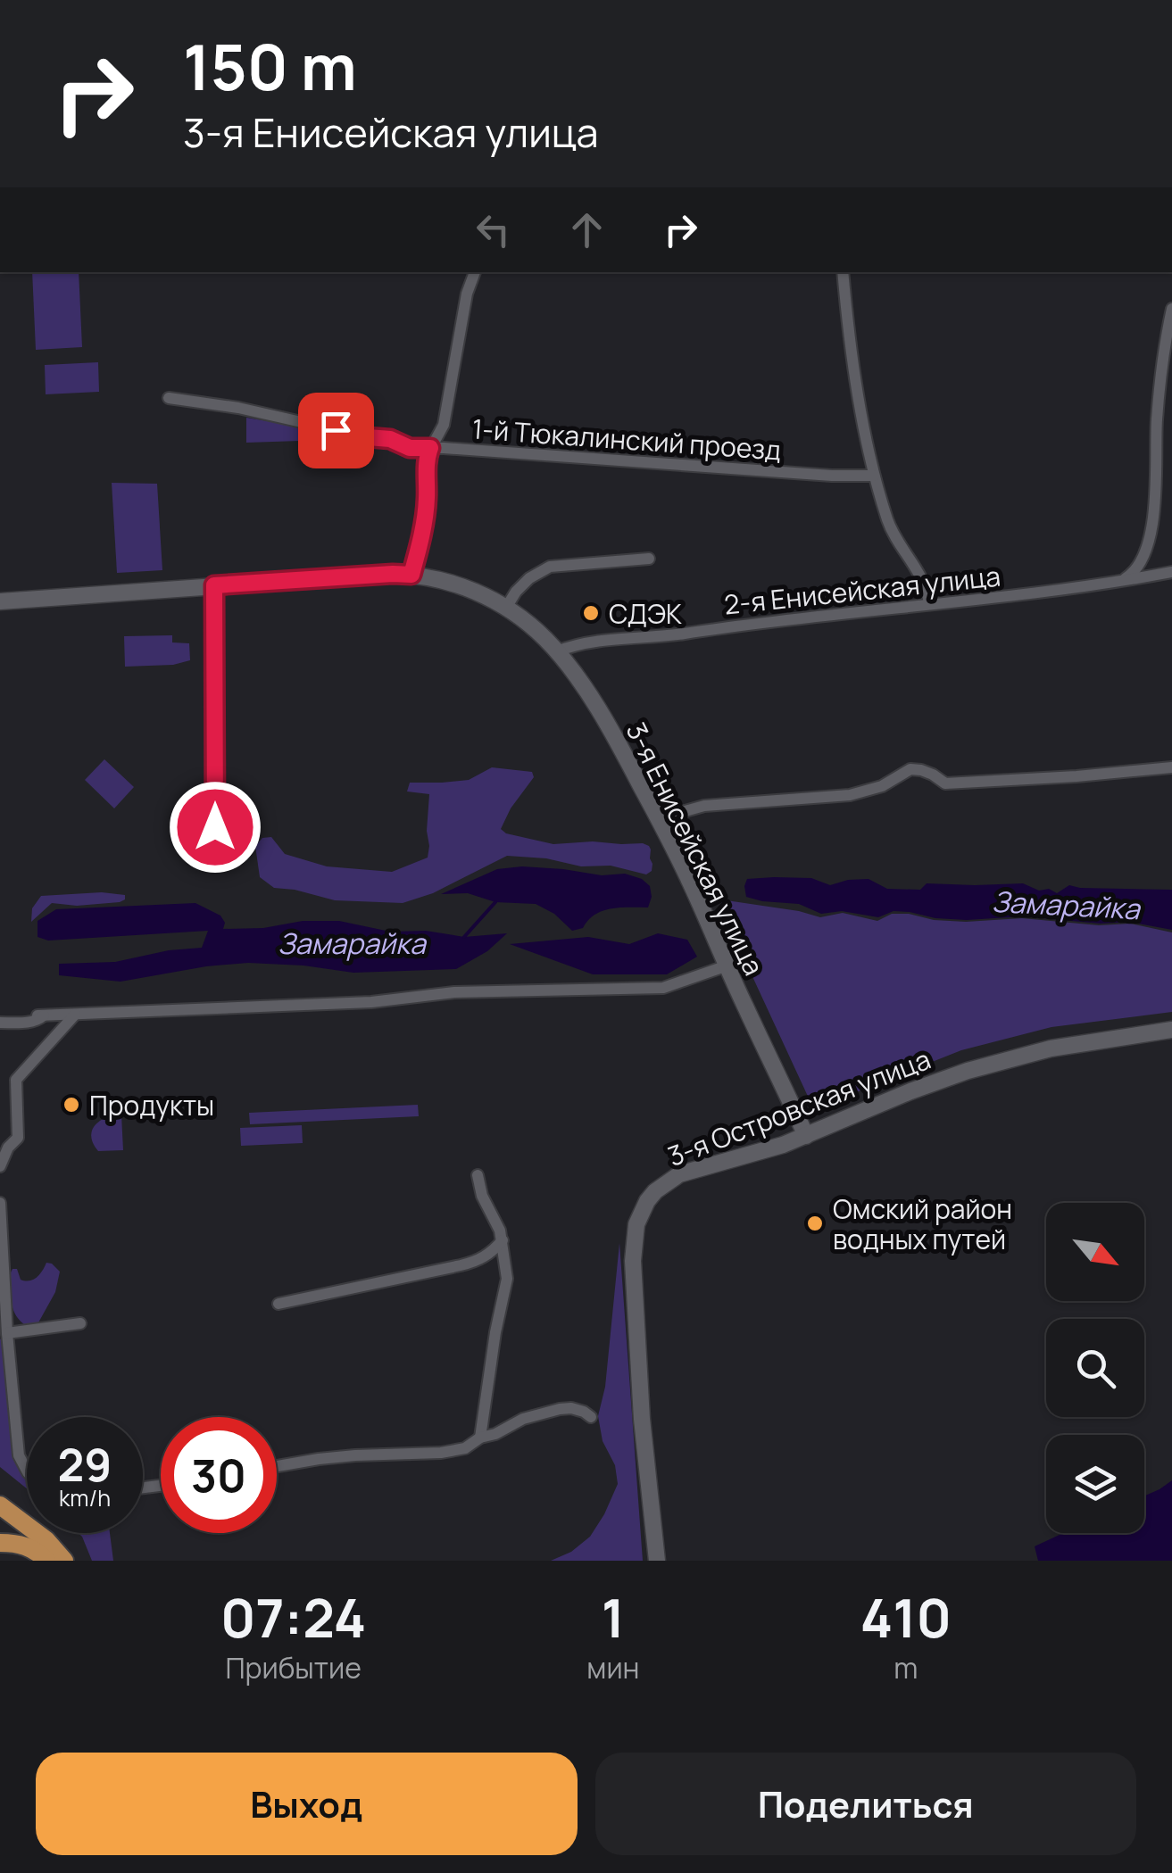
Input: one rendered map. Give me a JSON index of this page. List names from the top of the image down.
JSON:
{
  "streets": {
    "street": [
      "1-й Тюкалинский проезд",
      "2-я Енисейская улица",
      "3-я Енисейская улица",
      "3-я Островская улица"
    ]
  },
  "crossings": [
    ["2-я Енисейская улица", "3-я Енисейская улица"],
    ["3-я Енисейская улица", "3-я Островская улица"]
  ],
  "water": ["Замарайка"],
  "places": ["СДЭК", "Продукты", "Омский район водных путей"],
  "north": "bottom right",
  "page": {
    "turn": ["150 m", "3-я Енисейская улица"],
    "speed": "29 km/h",
    "limit": "30",
    "eta": [
      "07:24",
      "Прибытие",
      "1",
      "мин",
      "410",
      "m"
    ],
    "buttons": ["Выход", "Поделиться"]
  }
}
